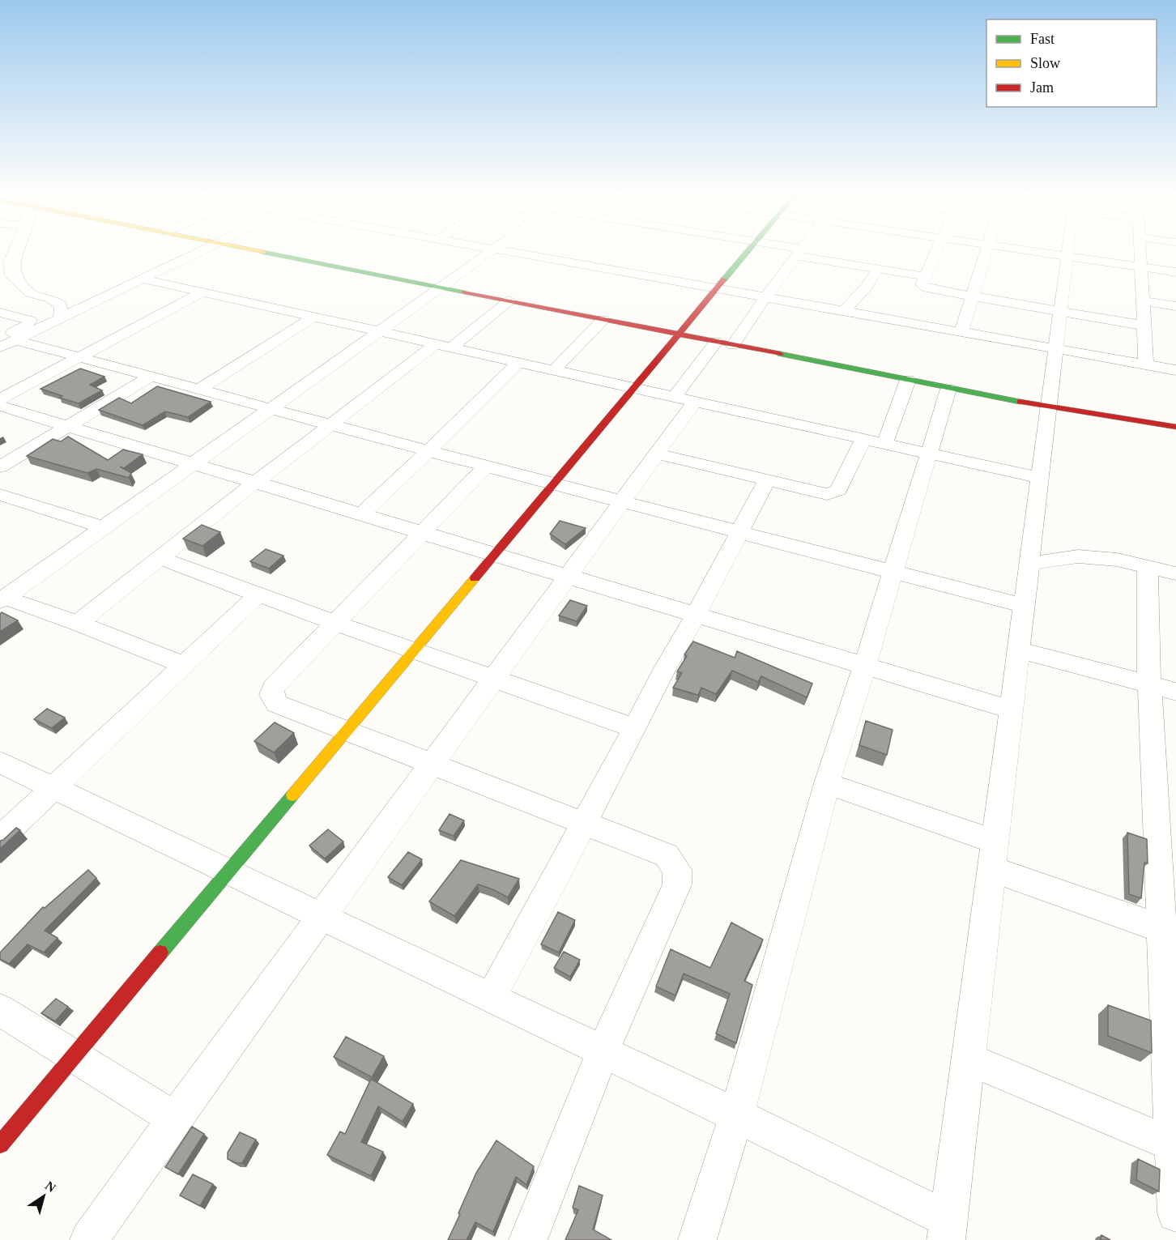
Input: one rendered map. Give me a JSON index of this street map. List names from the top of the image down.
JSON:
{
  "legend": ["Fast", "Slow", "Jam"],
  "north": "top right"
}
